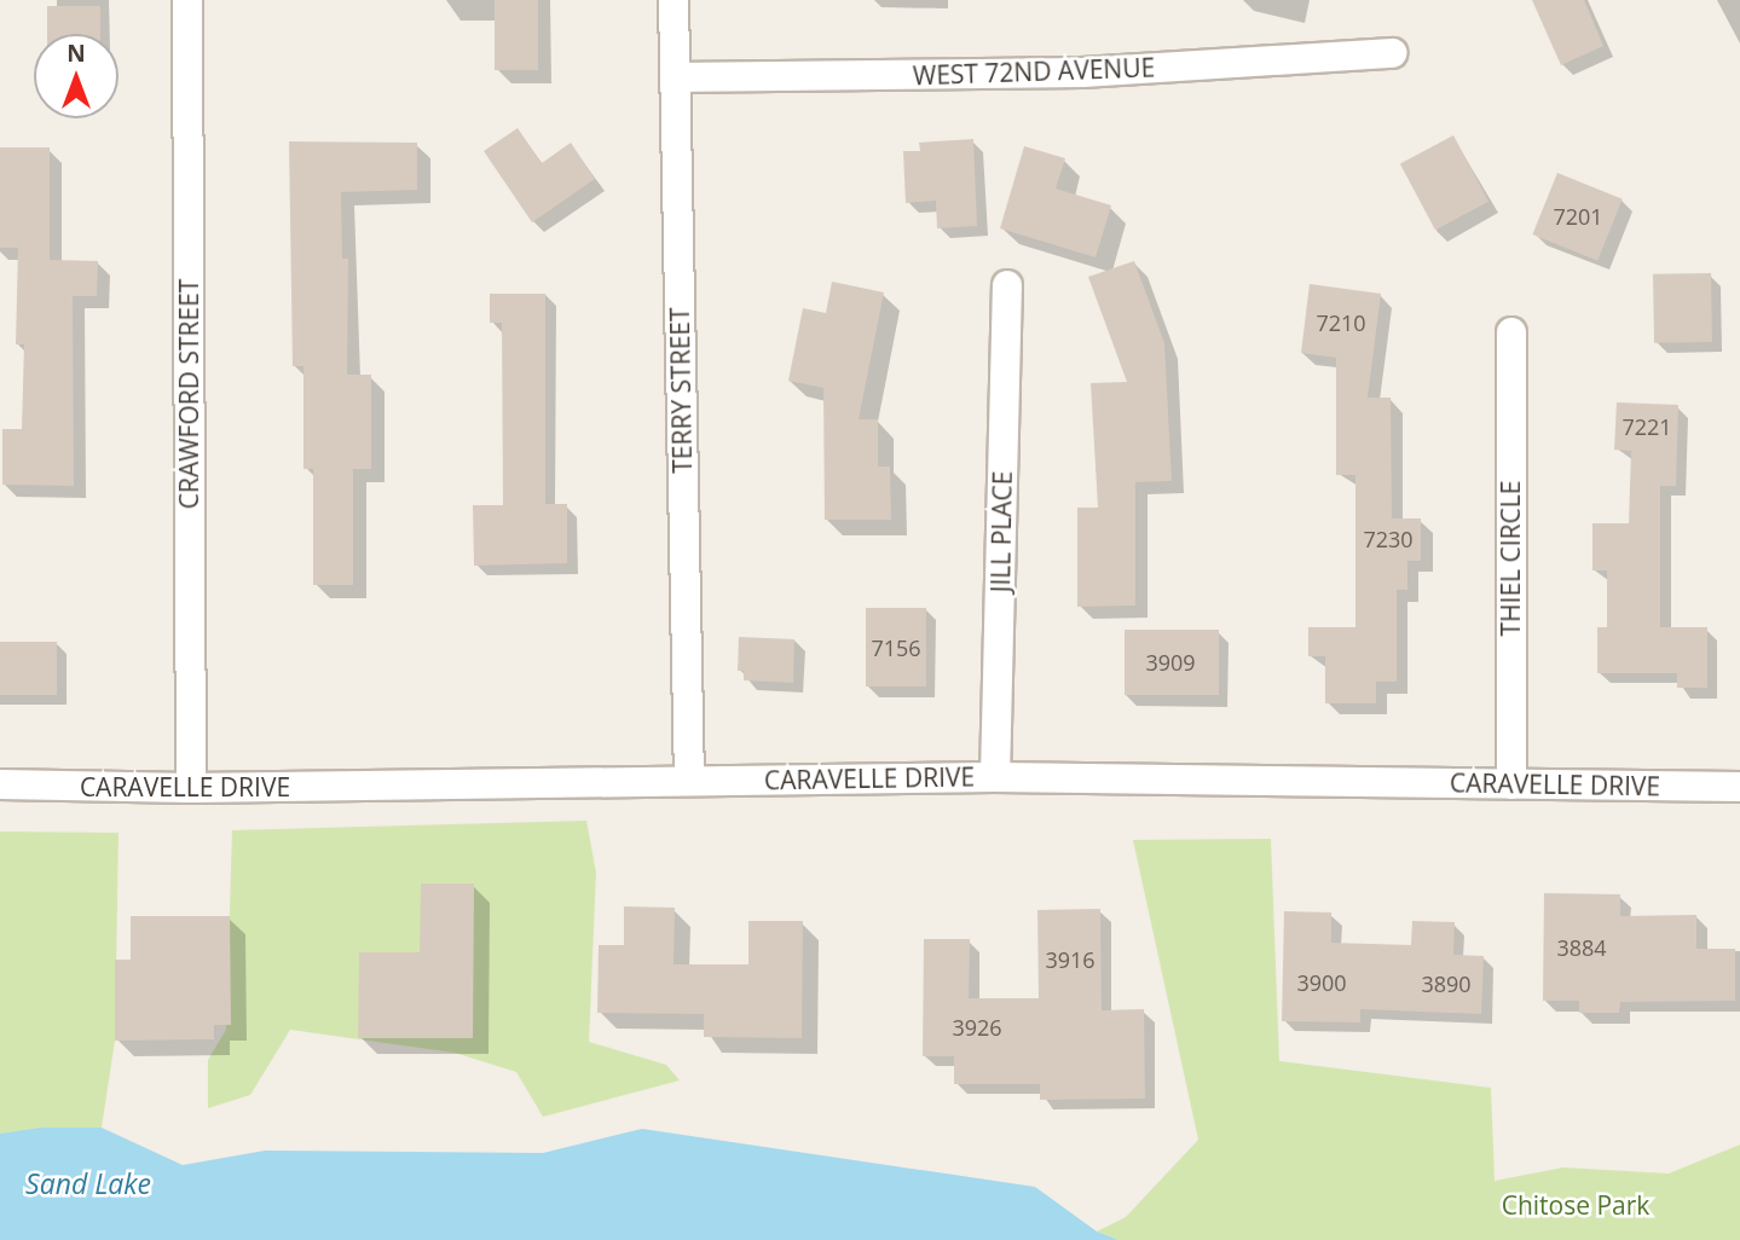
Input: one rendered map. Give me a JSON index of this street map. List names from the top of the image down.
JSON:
{
  "streets": {
    "street": [
      "WEST 72ND AVENUE",
      "TERRY STREET",
      "CRAWFORD STREET",
      "JILL PLACE",
      "THIEL CIRCLE",
      "CARAVELLE DRIVE"
    ]
  },
  "crossings": [
    ["WEST 72ND AVENUE", "TERRY STREET"],
    ["TERRY STREET", "CARAVELLE DRIVE"],
    ["CRAWFORD STREET", "CARAVELLE DRIVE"],
    ["JILL PLACE", "CARAVELLE DRIVE"],
    ["THIEL CIRCLE", "CARAVELLE DRIVE"]
  ],
  "water": ["Sand Lake"],
  "parks": ["Chitose Park"],
  "house_numbers": [
    "7201",
    "7210",
    "7221",
    "7230",
    "7156",
    "3909",
    "3884",
    "3916",
    "3900",
    "3890",
    "3926"
  ],
  "north": "top"
}
